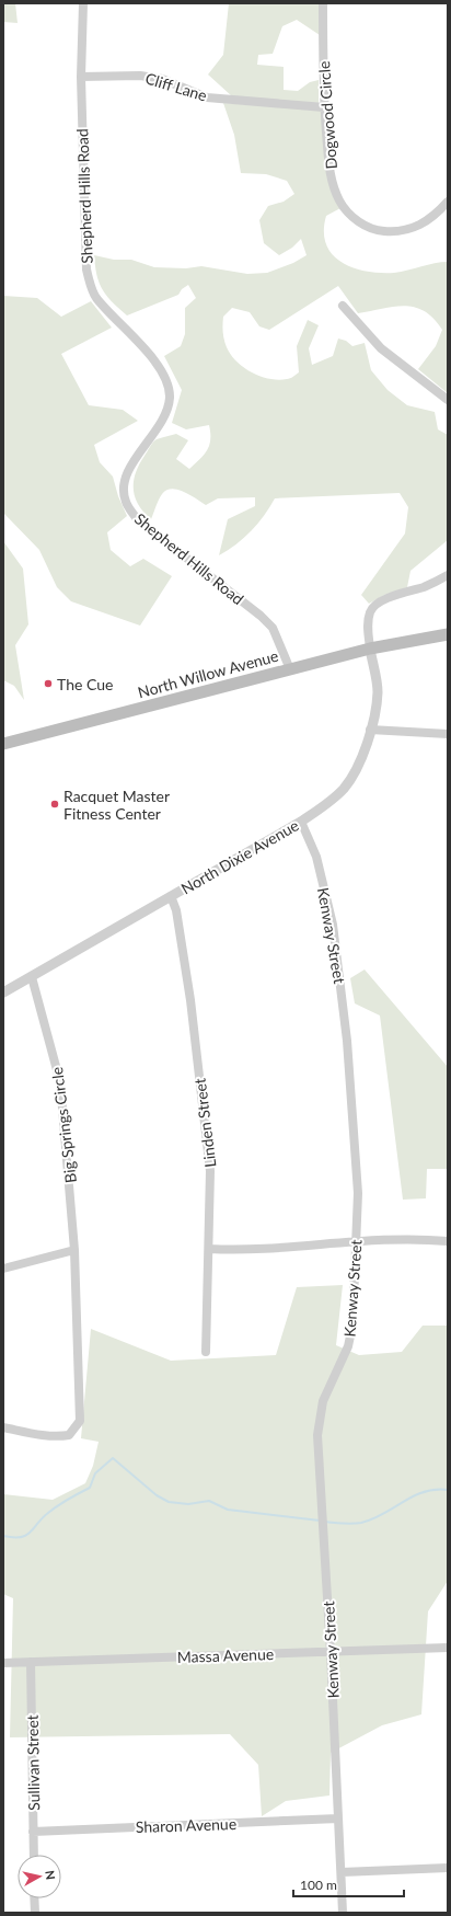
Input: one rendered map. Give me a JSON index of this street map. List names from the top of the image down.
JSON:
{
  "streets": {
    "main road": ["North Willow Avenue"],
    "street": [
      "Cliff Lane",
      "Dogwood Circle",
      "Shepherd Hills Road",
      "North Dixie Avenue",
      "Kenway Street",
      "Linden Street",
      "Big Springs Circle",
      "Massa Avenue",
      "Sullivan Street",
      "Sharon Avenue"
    ]
  },
  "crossings": [
    ["Cliff Lane", "Dogwood Circle"],
    ["Cliff Lane", "Shepherd Hills Road"],
    ["Shepherd Hills Road", "North Willow Avenue"],
    ["North Willow Avenue", "North Dixie Avenue"],
    ["North Dixie Avenue", "Kenway Street"],
    ["North Dixie Avenue", "Linden Street"],
    ["North Dixie Avenue", "Big Springs Circle"],
    ["Kenway Street", "Massa Avenue"],
    ["Kenway Street", "Sharon Avenue"],
    ["Massa Avenue", "Sullivan Street"],
    ["Sullivan Street", "Sharon Avenue"]
  ],
  "places": ["The Cue", "Racquet Master Fitness Center"],
  "scale_bar": "100 m",
  "north": "right"
}
